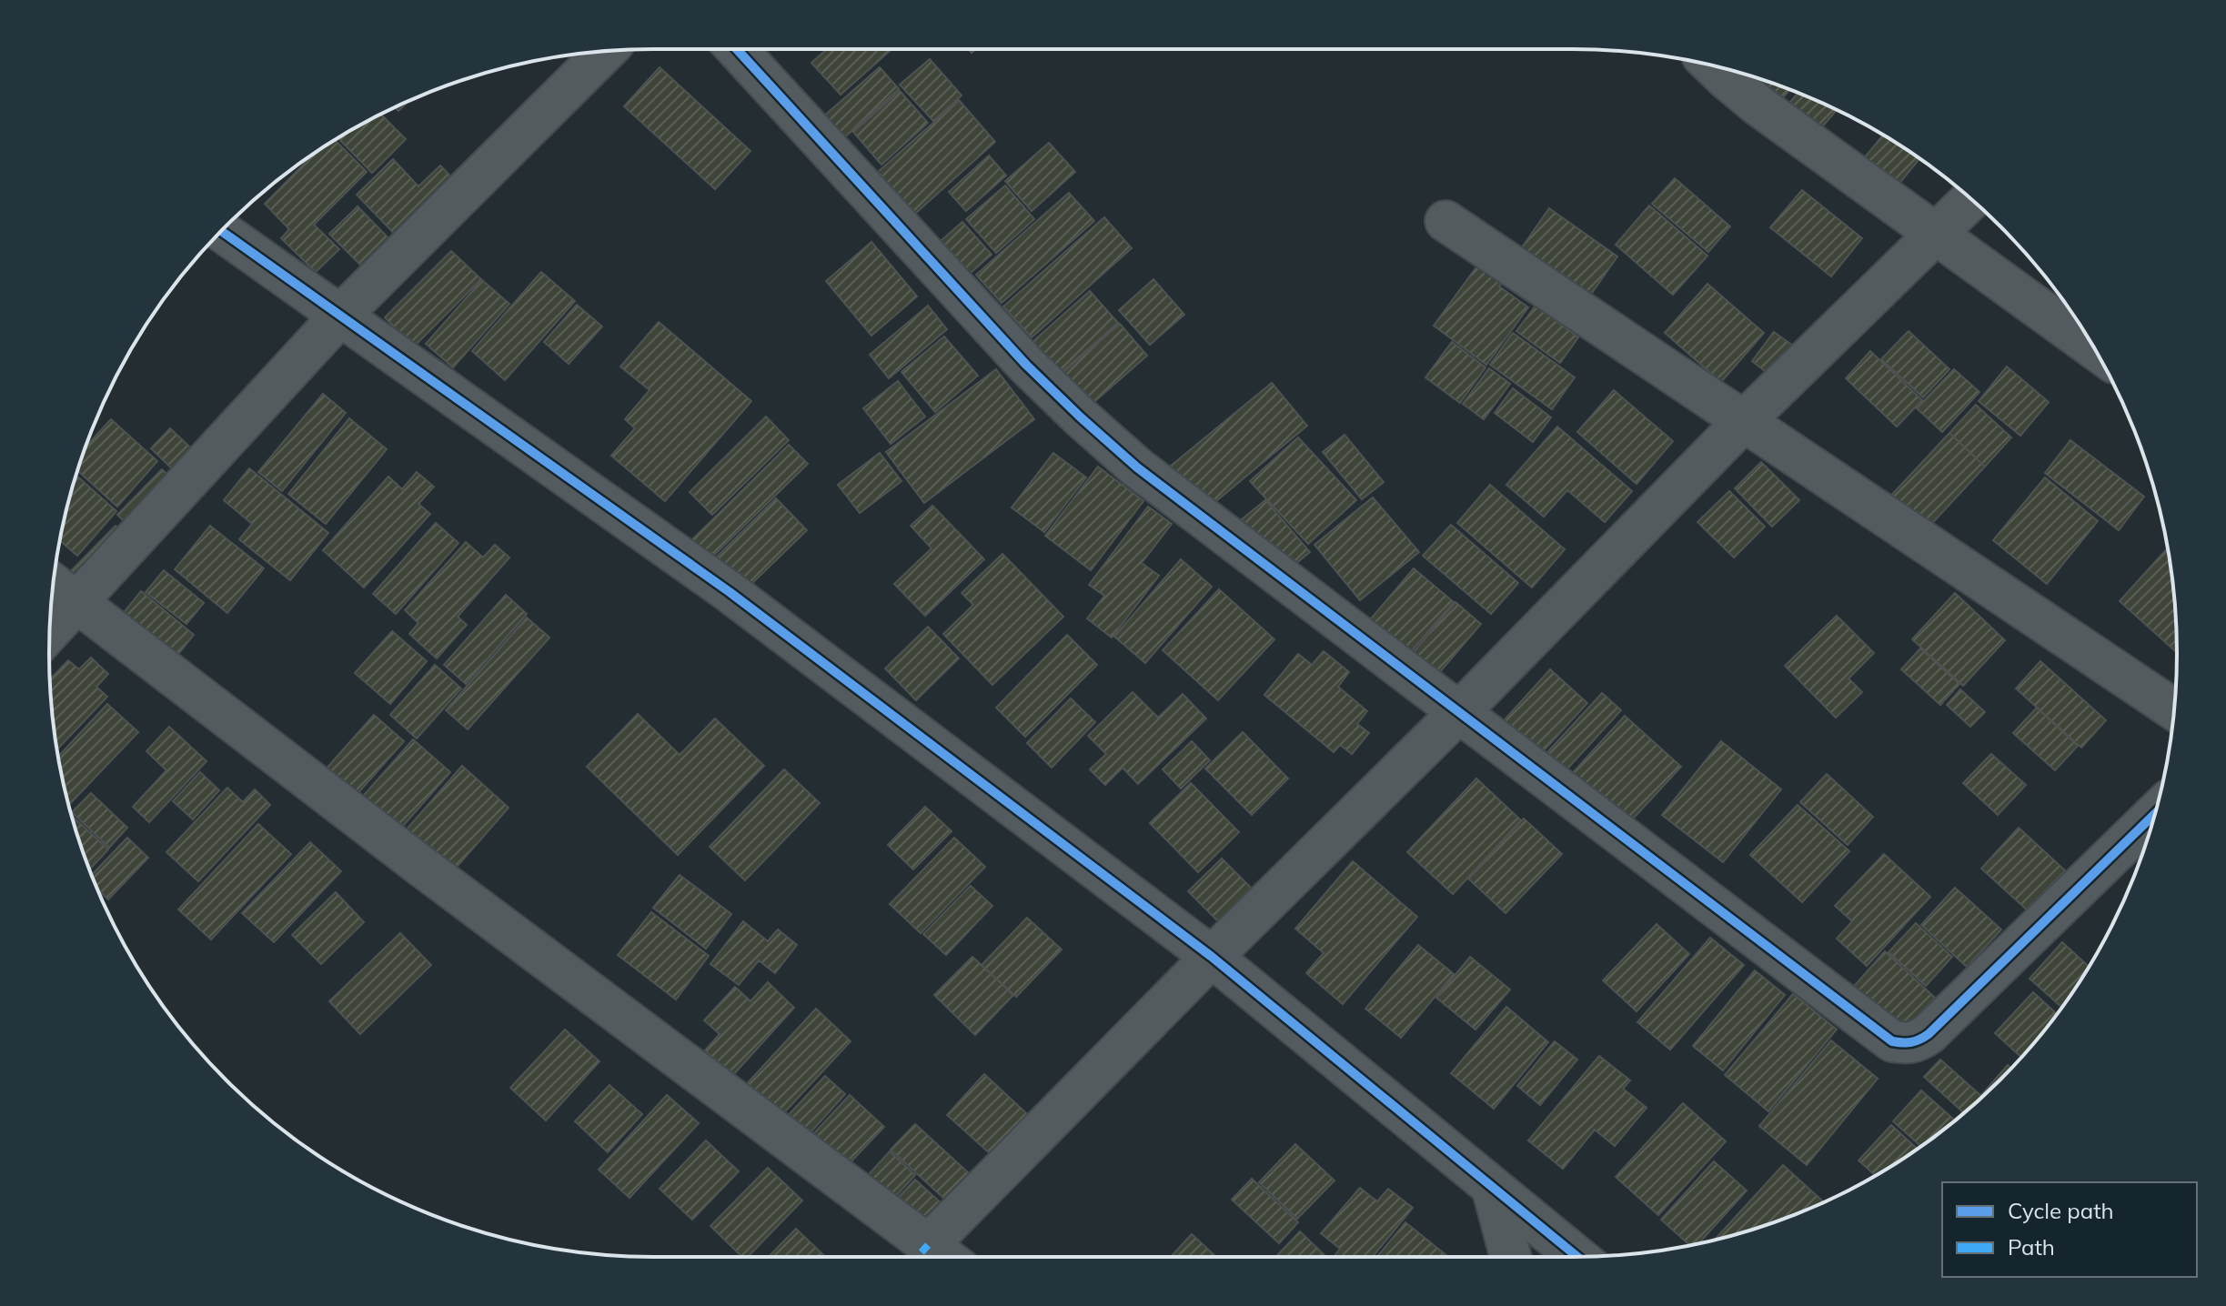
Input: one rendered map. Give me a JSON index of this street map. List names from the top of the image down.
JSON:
{
  "legend": ["Cycle path", "Path"]
}
